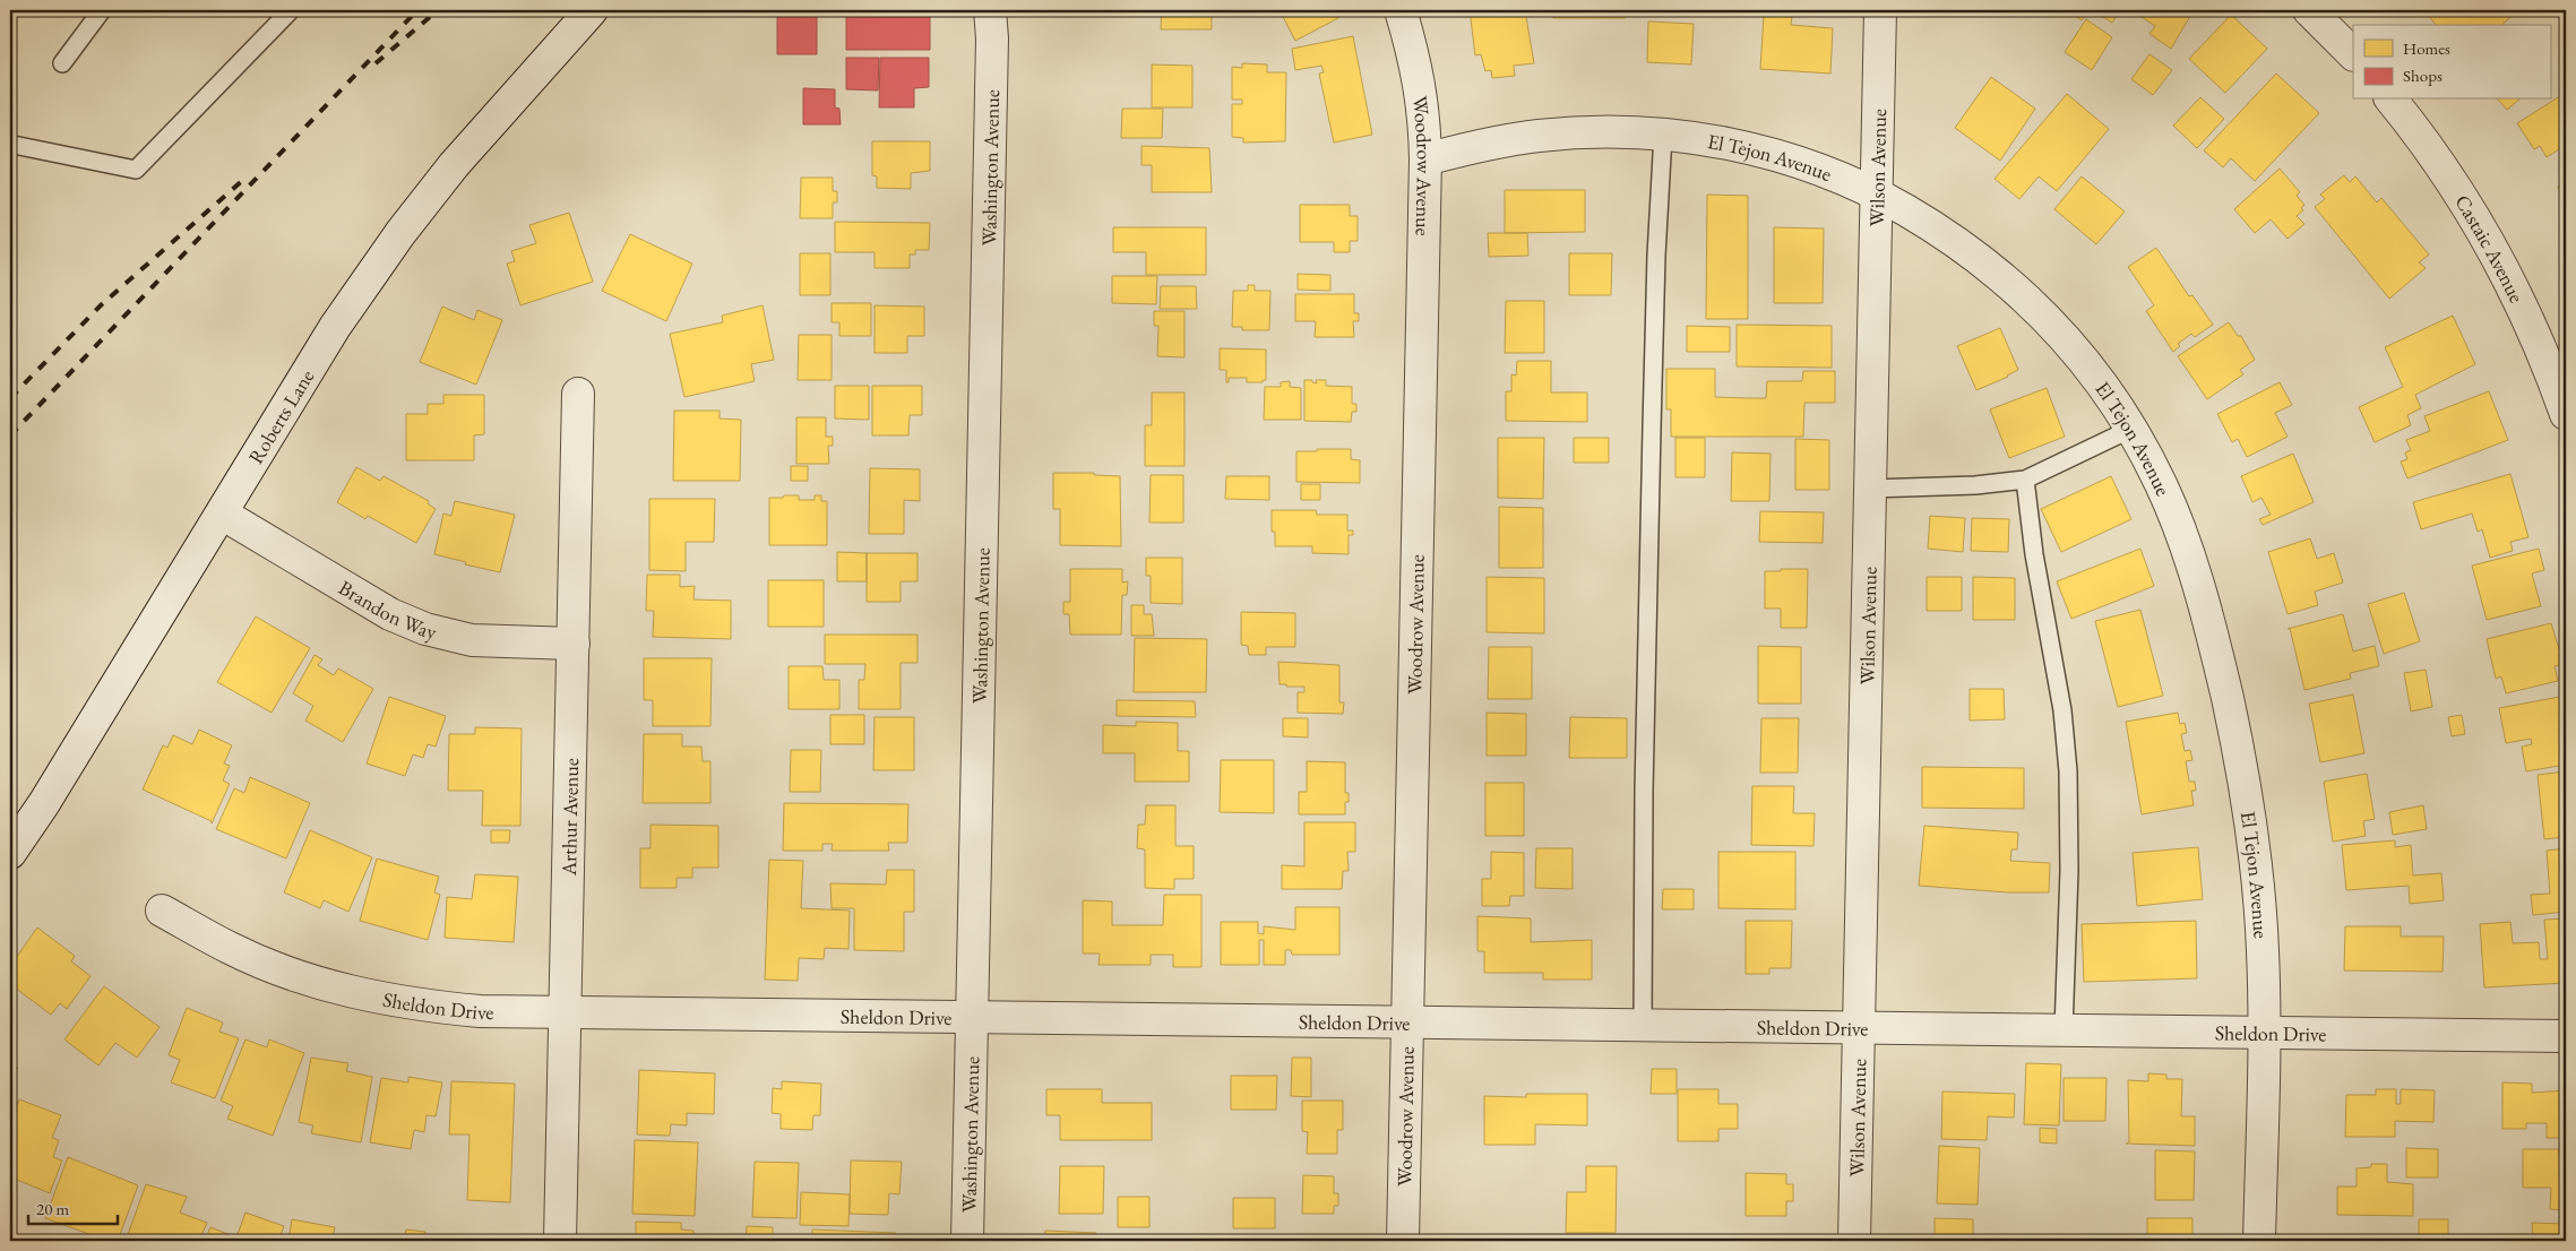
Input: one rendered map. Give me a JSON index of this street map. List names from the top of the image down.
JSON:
{
  "streets": {
    "street": [
      "El Tejon Avenue",
      "Woodrow Avenue",
      "Washington Avenue",
      "Wilson Avenue",
      "Castaic Avenue",
      "Roberts Lane",
      "Brandon Way",
      "Arthur Avenue",
      "Sheldon Drive"
    ]
  },
  "crossings": [
    ["El Tejon Avenue", "Woodrow Avenue"],
    ["El Tejon Avenue", "Wilson Avenue"],
    ["El Tejon Avenue", "Sheldon Drive"],
    ["Woodrow Avenue", "Sheldon Drive"],
    ["Washington Avenue", "Sheldon Drive"],
    ["Wilson Avenue", "Sheldon Drive"],
    ["Roberts Lane", "Brandon Way"],
    ["Brandon Way", "Arthur Avenue"],
    ["Arthur Avenue", "Sheldon Drive"]
  ],
  "legend": ["Homes", "Shops"],
  "scale_bar": "20 m"
}
